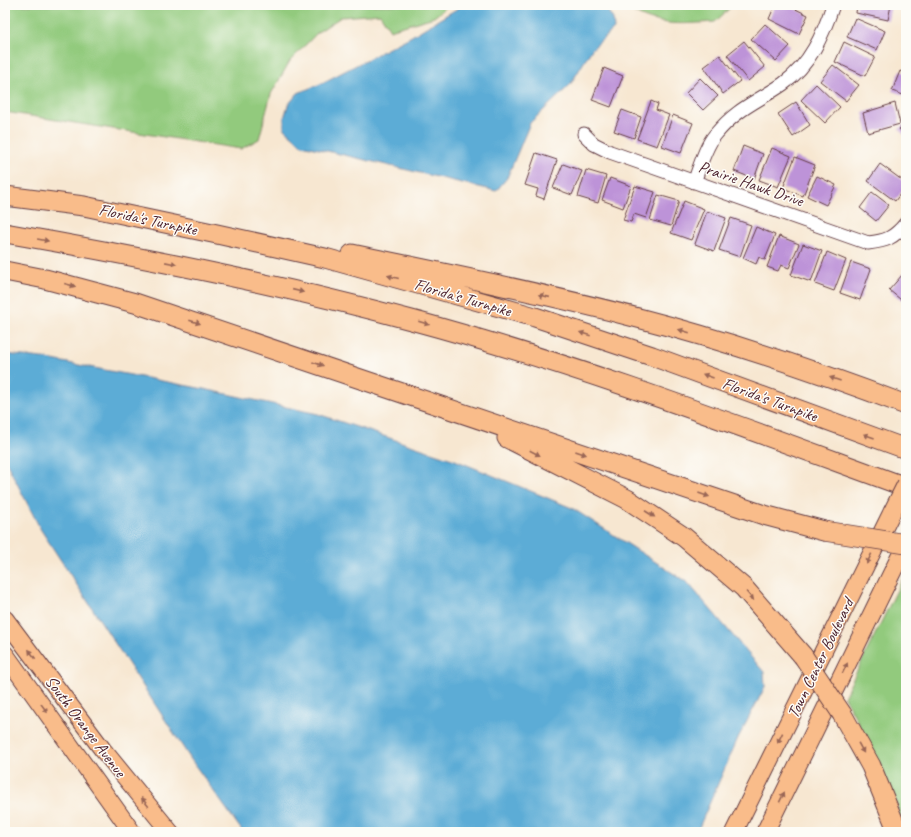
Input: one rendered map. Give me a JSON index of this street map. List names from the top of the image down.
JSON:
{
  "streets": {
    "highway": ["Florida's Turnpike"],
    "main road": ["Town Center Boulevard", "South Orange Avenue"],
    "street": ["Prairie Hawk Drive"]
  }
}
